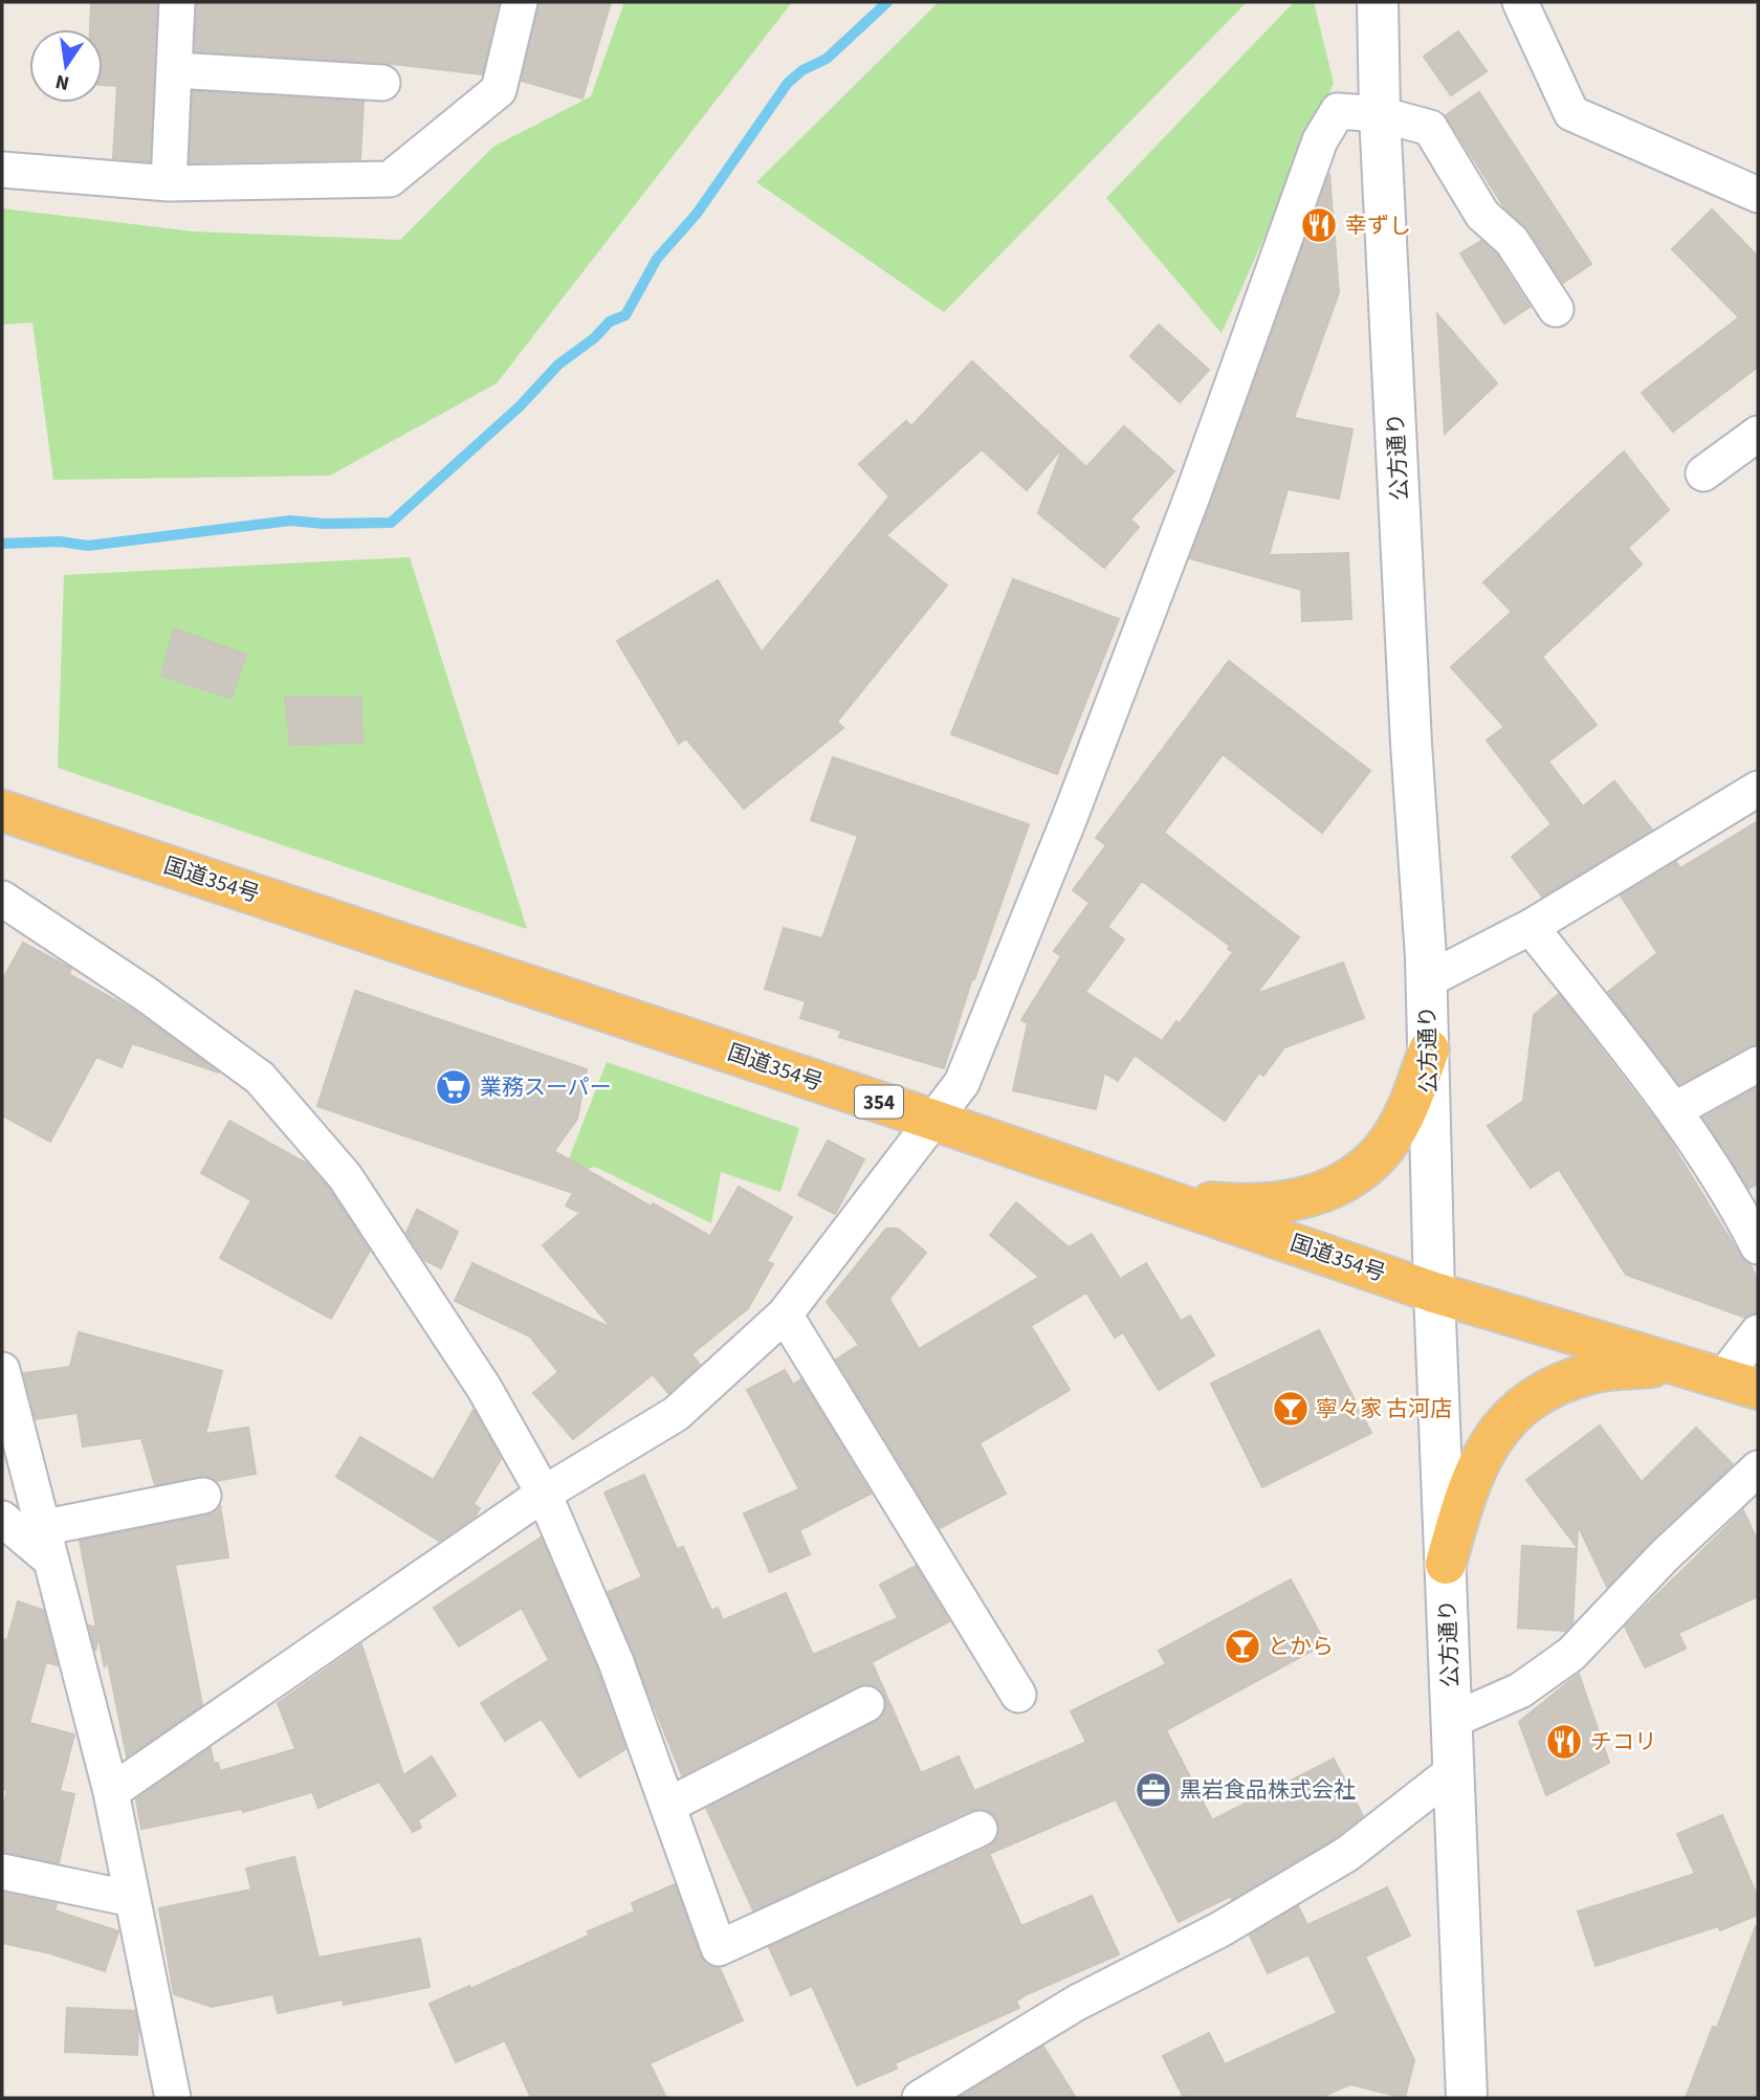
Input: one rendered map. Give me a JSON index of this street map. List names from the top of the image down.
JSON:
{
  "streets": {
    "highway": ["国道354号", "354"],
    "street": ["公方通り"]
  },
  "crossings": [
    ["公方通り", "国道354号"]
  ],
  "places": {
    "restaurant": ["幸ずし", "チコリ"],
    "supermarket": ["業務スーパー"],
    "bar": ["寧々家 古河店", "とから"],
    "office": ["黒岩食品株式会社"]
  },
  "north": "bottom"
}
